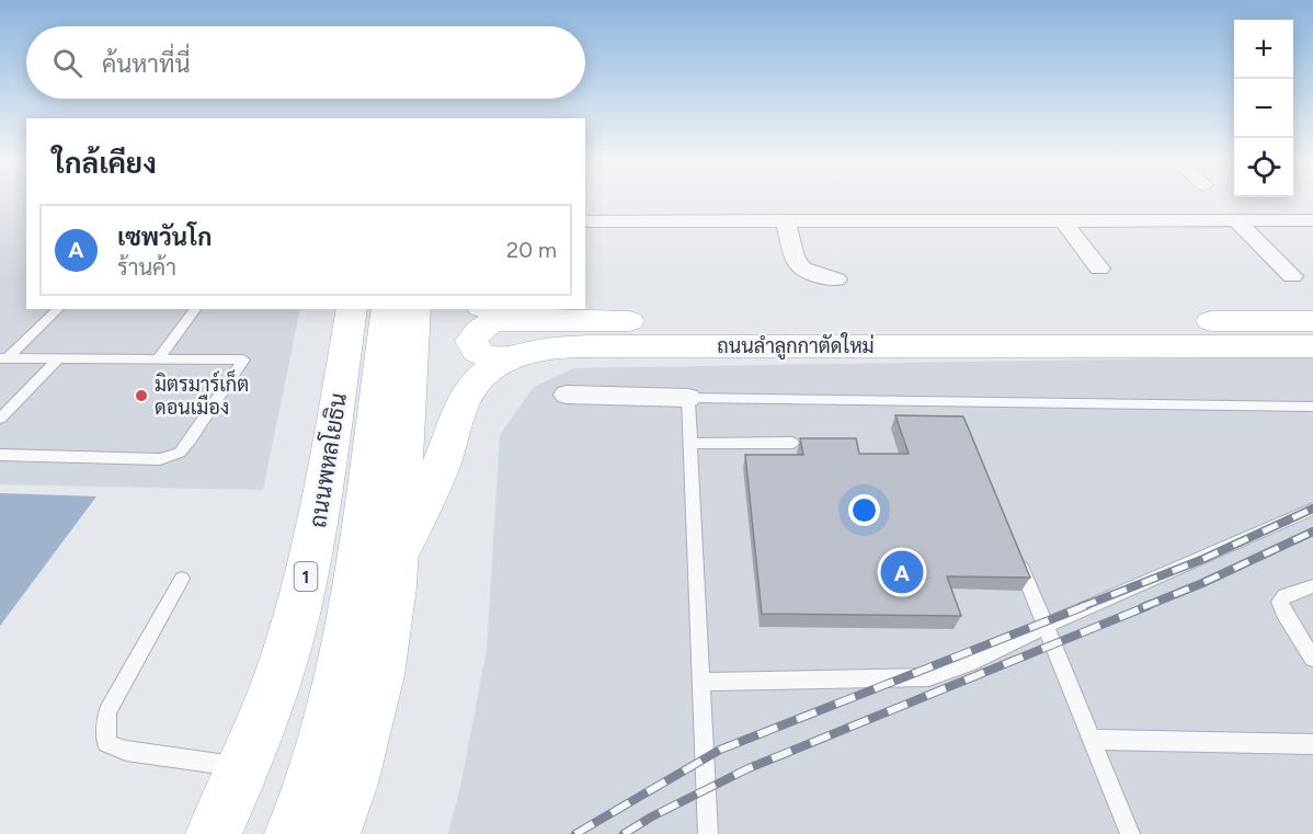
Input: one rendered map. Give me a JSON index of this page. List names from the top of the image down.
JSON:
{
  "streets": {
    "main road": ["ถนนลำลูกกาตัดใหม่", "ถนนพหลโยธิน", "1"]
  },
  "places": ["มิตรมาร์เก็ต ดอนเมือง"],
  "page": {
    "map_buttons": ["+", "−"],
    "search": "ค้นหาที่นี่",
    "heading": "ใกล้เคียง",
    "list": [
      {
        "mark": "A",
        "name": "เซพวันโก",
        "note": "ร้านค้า",
        "value": "20 m"
      }
    ],
    "pins": "A"
  }
}
